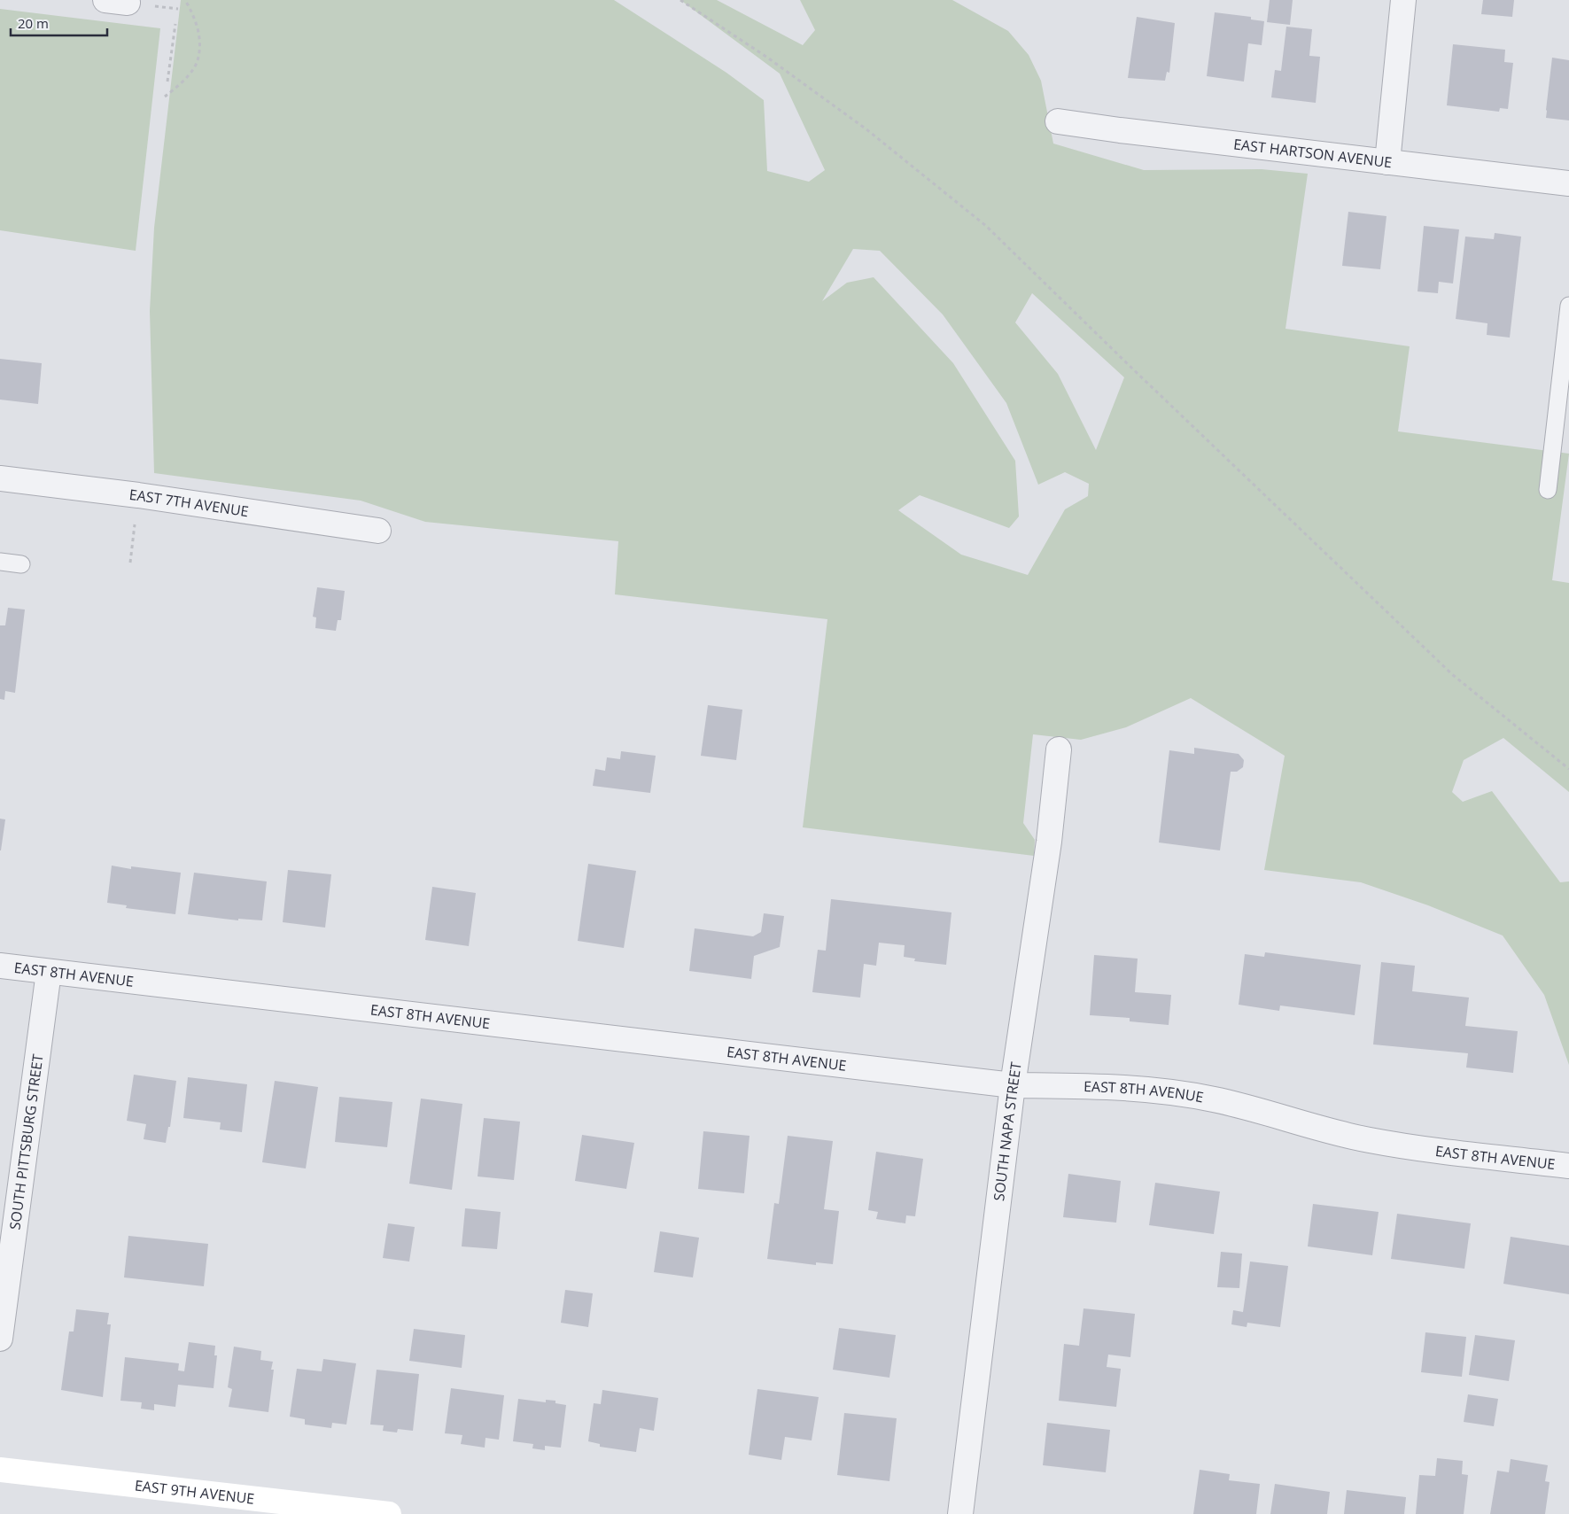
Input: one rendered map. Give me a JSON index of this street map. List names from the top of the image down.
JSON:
{
  "streets": {
    "street": [
      "EAST HARTSON AVENUE",
      "EAST 7TH AVENUE",
      "EAST 8TH AVENUE",
      "SOUTH NAPA STREET",
      "SOUTH PITTSBURG STREET",
      "EAST 9TH AVENUE"
    ]
  },
  "crossings": [
    ["EAST 8TH AVENUE", "SOUTH NAPA STREET"],
    ["EAST 8TH AVENUE", "SOUTH PITTSBURG STREET"]
  ],
  "scale_bar": "20 m"
}
